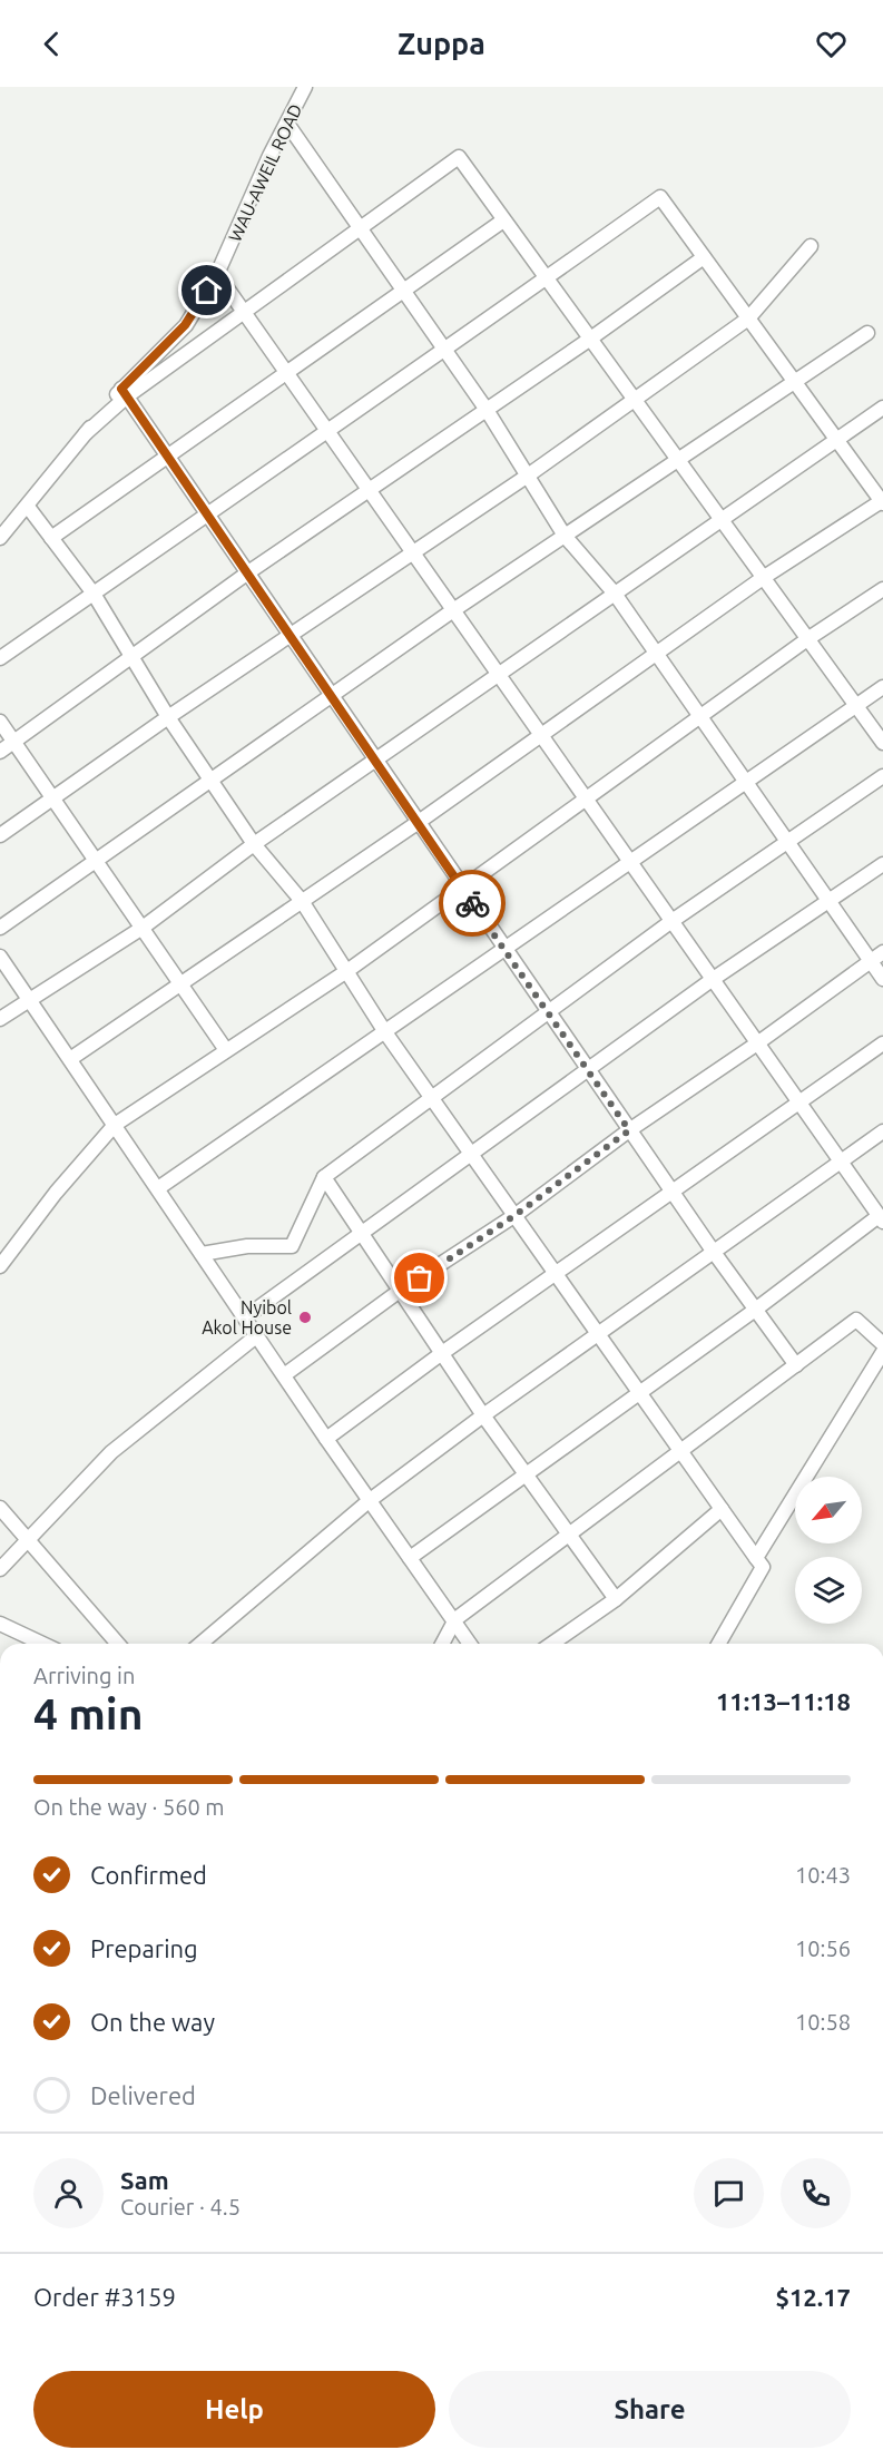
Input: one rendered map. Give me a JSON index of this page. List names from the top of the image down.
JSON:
{
  "streets": {
    "street": ["WAU-AWEIL ROAD"]
  },
  "places": ["Nyibol Akol House"],
  "north": "bottom left",
  "page": {
    "header": "Zuppa",
    "heading": ["4 min", "Arriving in", "11:13–11:18"],
    "panel": [
      "Sam",
      "Courier · 4.5",
      "Order #3159",
      "$12.17"
    ],
    "bar": "On the way · 560 m",
    "list": [
      ["Confirmed", "10:43"],
      ["Preparing", "10:56"],
      ["On the way", "10:58"],
      "Delivered"
    ],
    "buttons": ["Help", "Share"]
  }
}
